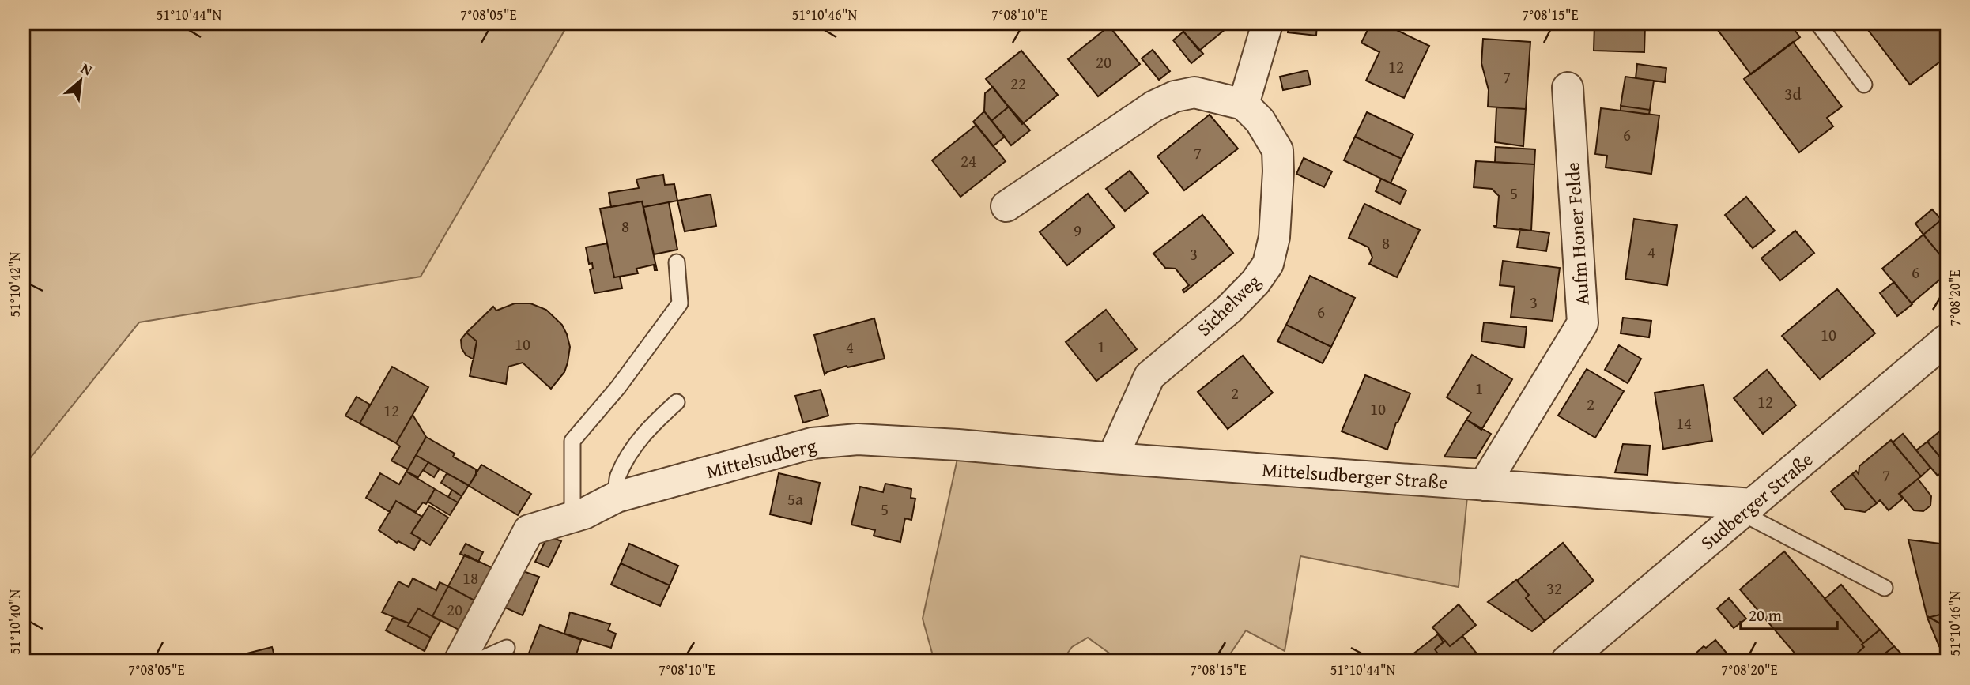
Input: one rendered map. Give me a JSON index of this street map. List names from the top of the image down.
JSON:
{
  "streets": {
    "street": [
      "Aufm Honer Felde",
      "Sichelweg",
      "Mittelsudberg",
      "Mittelsudberger Straße",
      "Sudberger Straße"
    ]
  },
  "crossings": [
    ["Aufm Honer Felde", "Mittelsudberger Straße"],
    ["Sichelweg", "Mittelsudberger Straße"],
    ["Mittelsudberg", "Mittelsudberger Straße"],
    ["Mittelsudberger Straße", "Sudberger Straße"]
  ],
  "house_numbers": [
    "20",
    "12",
    "7",
    "22",
    "3d",
    "6",
    "7",
    "24",
    "5",
    "8",
    "9",
    "8",
    "4",
    "3",
    "6",
    "3",
    "6",
    "10",
    "10",
    "1",
    "4",
    "1",
    "2",
    "12",
    "2",
    "10",
    "12",
    "14",
    "7",
    "5a",
    "5",
    "18",
    "32",
    "20"
  ],
  "scale_bar": "20 m",
  "north": "top right",
  "coordinates": [
    "51°10'44\"N",
    "7°08'05\"E",
    "51°10'46\"N",
    "7°08'10\"E",
    "7°08'15\"E",
    "51°10'42\"N",
    "7°08'20\"E",
    "51°10'40\"N"
  ]
}
